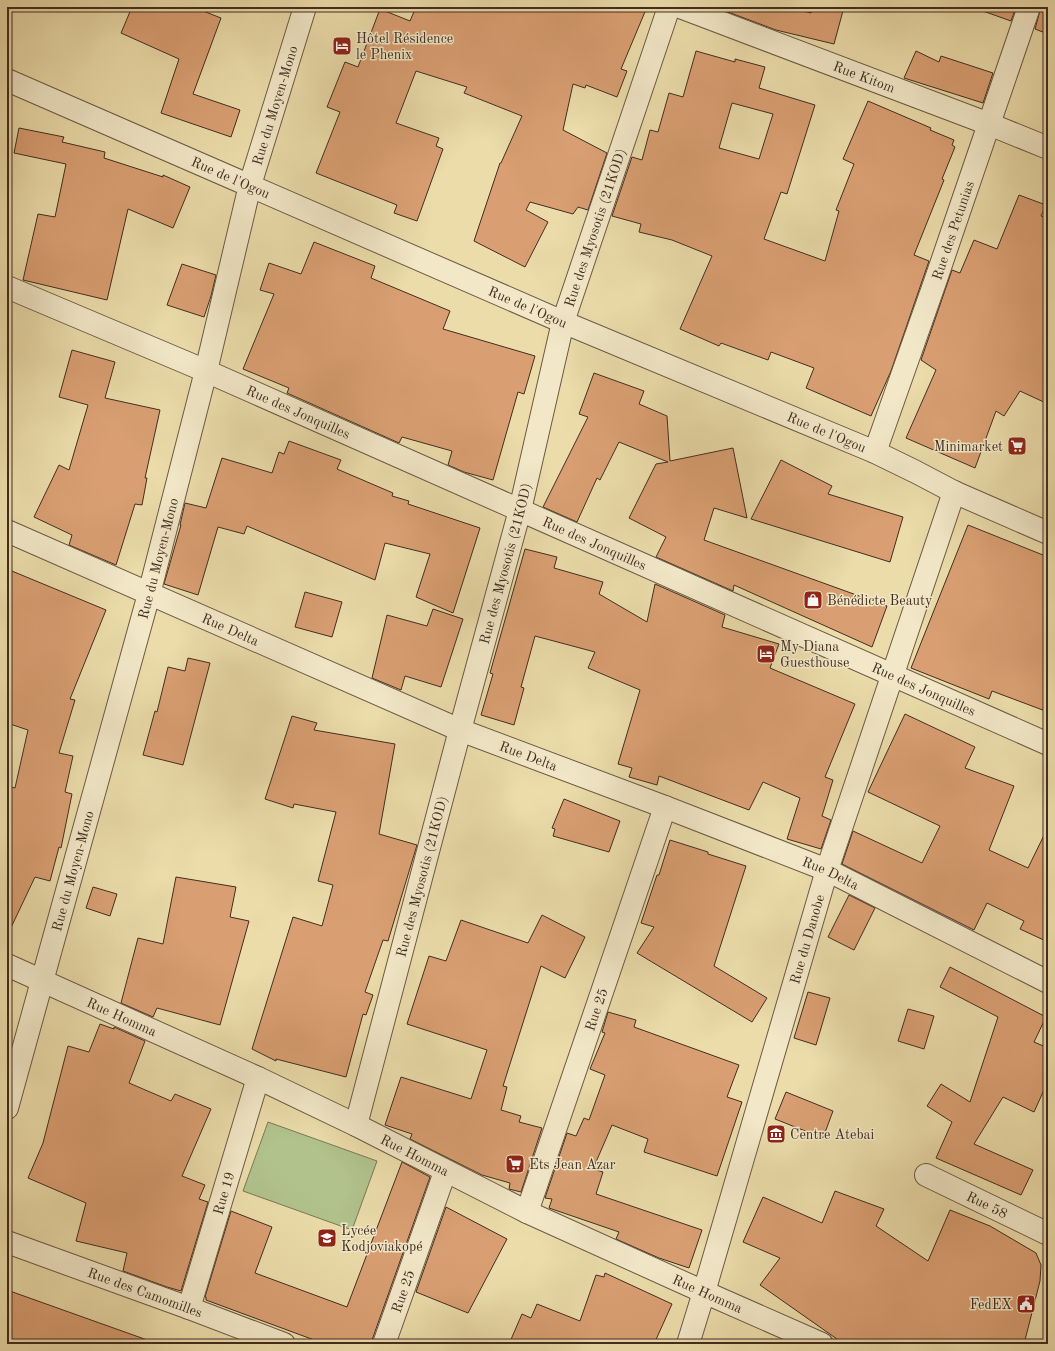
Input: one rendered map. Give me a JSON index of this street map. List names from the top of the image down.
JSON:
{
  "streets": {
    "street": [
      "Rue Kitom",
      "Rue du Moyen-Mono",
      "Rue de l'Ogou",
      "Rue des Myosotis (21KOD)",
      "Rue des Petunias",
      "Rue des Jonquilles",
      "Rue Delta",
      "Rue du Danobe",
      "Rue 25",
      "Rue Homma",
      "Rue 19",
      "Rue 58",
      "Rue des Camomilles"
    ]
  },
  "crossings": [
    ["Rue Kitom", "Rue des Petunias"],
    ["Rue du Moyen-Mono", "Rue de l'Ogou"],
    ["Rue du Moyen-Mono", "Rue des Jonquilles"],
    ["Rue du Moyen-Mono", "Rue Delta"],
    ["Rue du Moyen-Mono", "Rue Homma"],
    ["Rue de l'Ogou", "Rue des Myosotis (21KOD)"],
    ["Rue de l'Ogou", "Rue des Petunias"],
    ["Rue de l'Ogou", "Rue du Danobe"],
    ["Rue des Myosotis (21KOD)", "Rue des Jonquilles"],
    ["Rue des Myosotis (21KOD)", "Rue Delta"],
    ["Rue des Myosotis (21KOD)", "Rue Homma"],
    ["Rue des Jonquilles", "Rue du Danobe"],
    ["Rue Delta", "Rue du Danobe"],
    ["Rue Delta", "Rue 25"],
    ["Rue du Danobe", "Rue Homma"],
    ["Rue 25", "Rue Homma"],
    ["Rue Homma", "Rue 19"],
    ["Rue 19", "Rue des Camomilles"]
  ],
  "places": {
    "hotel": ["Hôtel Résidence le Phenix", "My Diana Guesthouse"],
    "supermarket": ["Minimarket", "Ets Jean Azar"],
    "shop": ["Bénédicte Beauty"],
    "museum": ["Centre Atebai"],
    "school or university": ["Lycée Kodjoviakopé"],
    "public building": ["FedEX"]
  }
}
